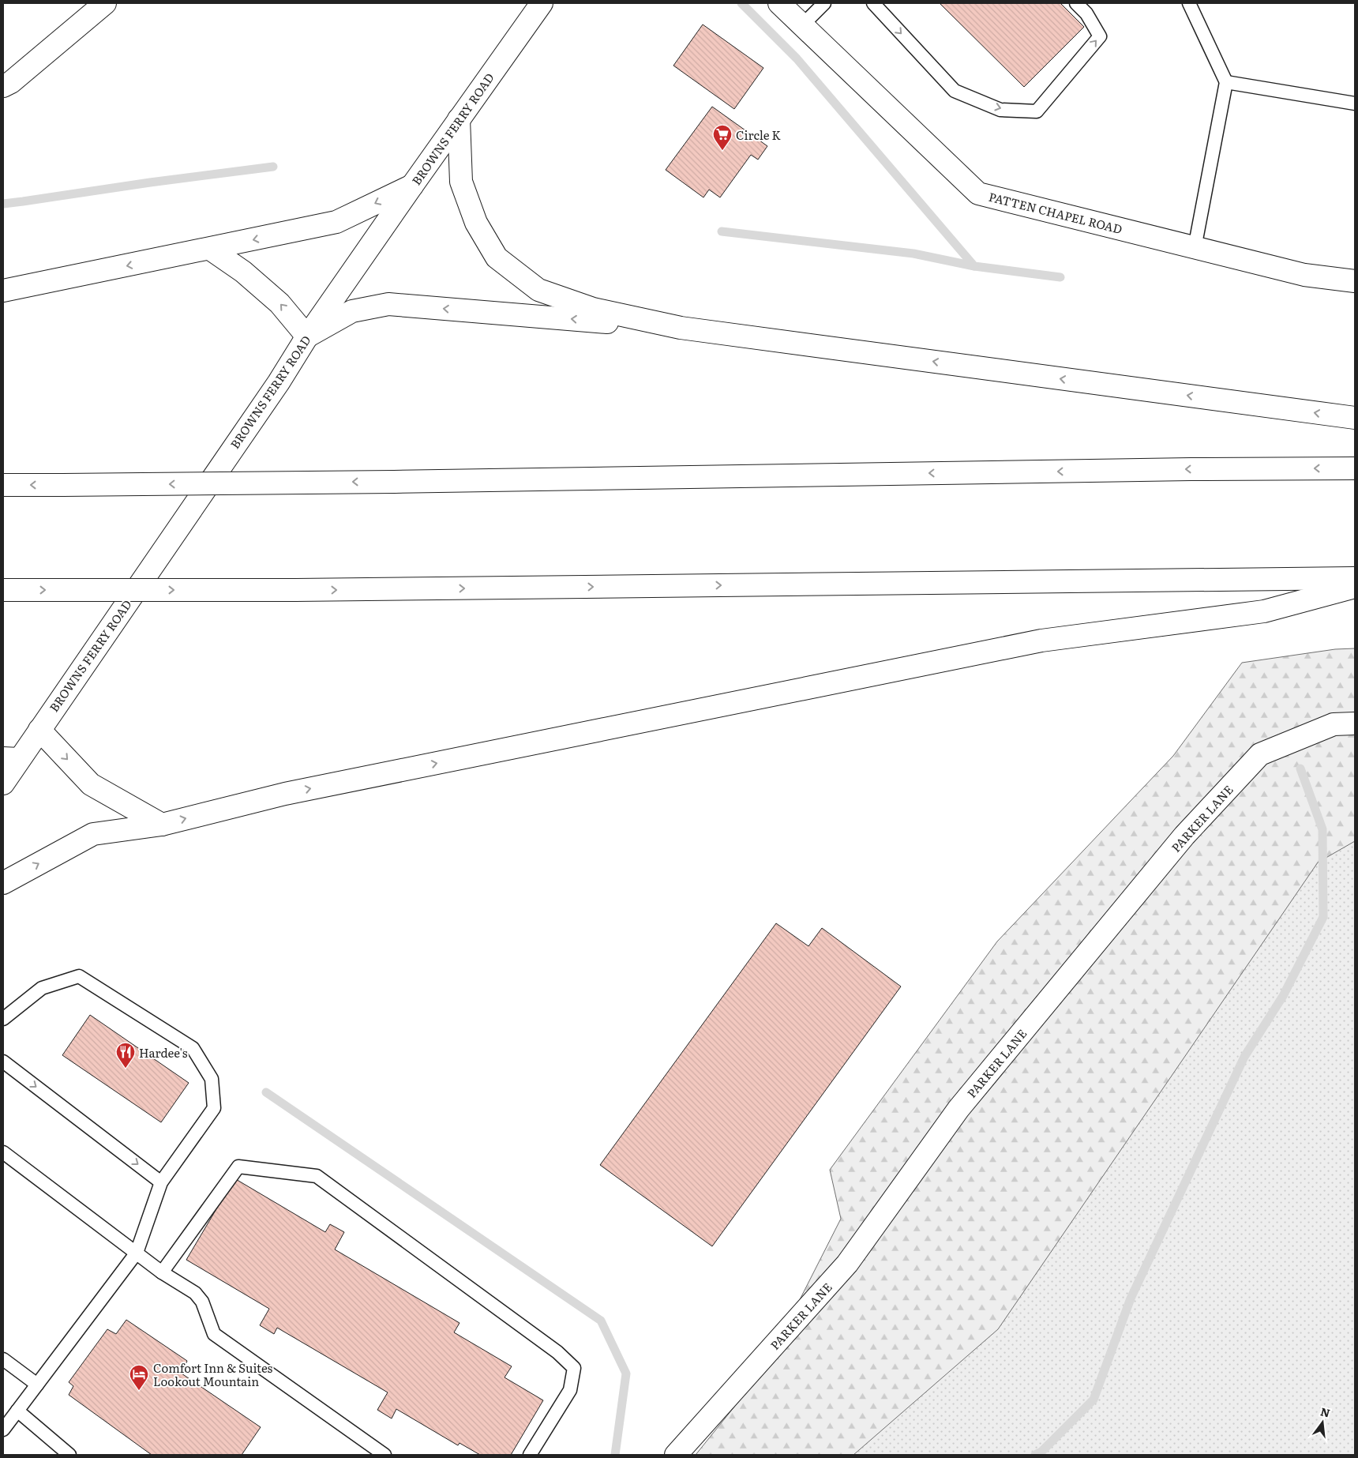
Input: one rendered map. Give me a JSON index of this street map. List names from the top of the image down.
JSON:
{
  "streets": {
    "main road": ["BROWNS FERRY ROAD", "PATTEN CHAPEL ROAD", "PARKER LANE"]
  },
  "places": {
    "supermarket": ["Circle K"],
    "restaurant": ["Hardee's"],
    "hotel": ["Comfort Inn & Suites Lookout Mountain"]
  },
  "north": "top"
}
